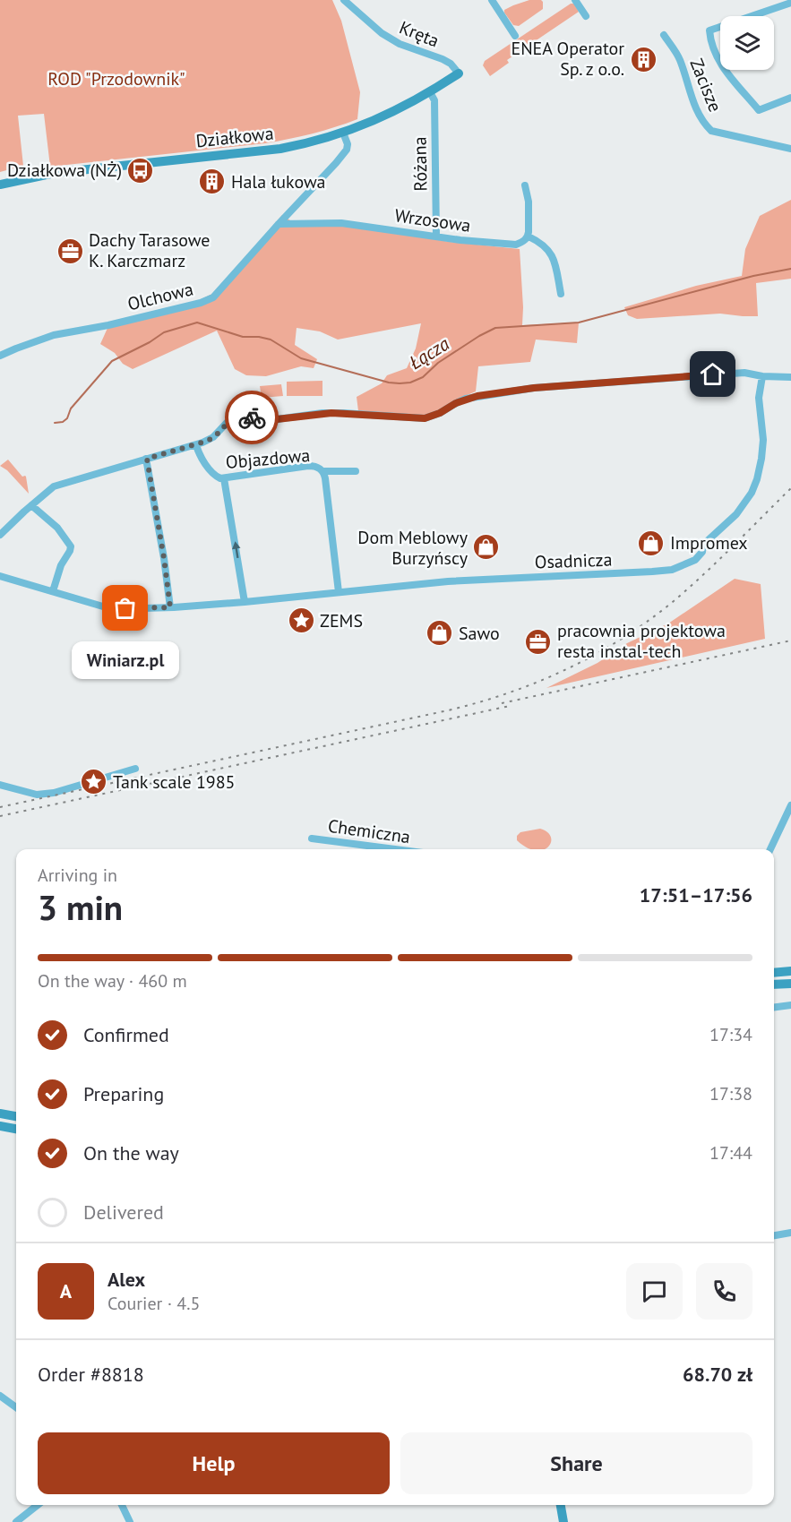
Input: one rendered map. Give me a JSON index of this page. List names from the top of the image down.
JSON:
{
  "streets": {
    "street": [
      "Kręta",
      "Zacisze",
      "Działkowa",
      "Różana",
      "Wrzosowa",
      "Olchowa",
      "Objazdowa",
      "Osadnicza",
      "Chemiczna"
    ]
  },
  "crossings": [
    ["Kręta", "Działkowa"],
    ["Działkowa", "Różana"],
    ["Działkowa", "Olchowa"],
    ["Różana", "Wrzosowa"],
    ["Wrzosowa", "Olchowa"],
    ["Objazdowa", "Osadnicza"]
  ],
  "water": ["Łącza"],
  "parks": ["ROD \"Przodownik\""],
  "places": {
    "building": ["ENEA Operator Sp. z o.o.", "Hala łukowa"],
    "bus stop": ["Działkowa (NŻ)"],
    "office": ["Dachy Tarasowe K. Karczmarz", "pracownia projektowa resta instal-tech"],
    "shop": ["Impromex", "Dom Meblowy Burzyńscy", "Sawo"],
    "other": ["Winiarz.pl"],
    "place": ["ZEMS", "Tank scale 1985"]
  },
  "page": {
    "bubble": "Winiarz.pl",
    "heading": ["3 min", "Arriving in", "17:51–17:56"],
    "panel": [
      "Alex",
      "Courier · 4.5",
      "Order #8818",
      "68.70 zł"
    ],
    "bar": "On the way · 460 m",
    "list": [
      ["Confirmed", "17:34"],
      ["Preparing", "17:38"],
      ["On the way", "17:44"],
      "Delivered"
    ],
    "round": "A",
    "buttons": ["Help", "Share"]
  }
}
